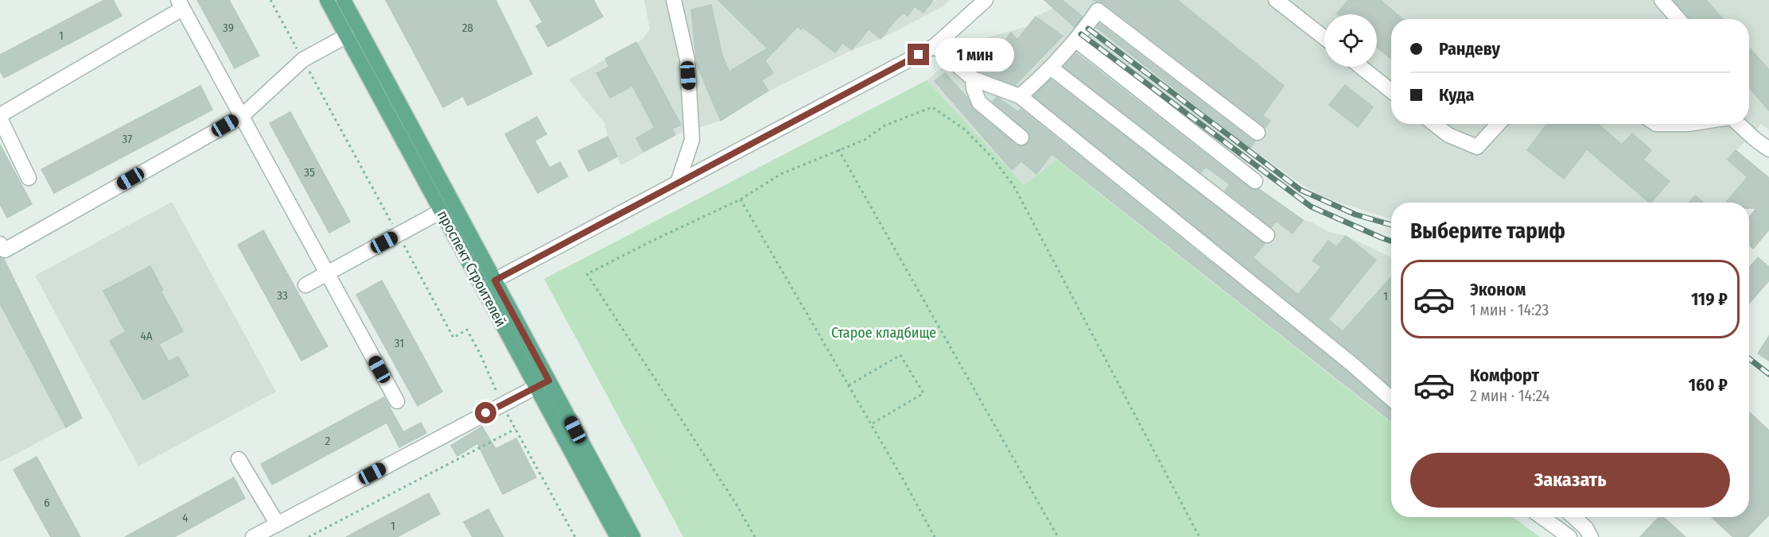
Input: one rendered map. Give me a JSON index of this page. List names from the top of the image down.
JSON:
{
  "streets": {
    "main road": ["проспект Строителей"]
  },
  "parks": ["Старое кладбище"],
  "house_numbers": [
    "39",
    "28",
    "1",
    "37",
    "35",
    "33",
    "1",
    "4А",
    "31",
    "2",
    "6",
    "4",
    "1"
  ],
  "page": {
    "banner": ["Рандеву", "Куда"],
    "bubble": "1 мин",
    "heading": "Выберите тариф",
    "list": [
      {
        "name": "Эконом",
        "note": "1 мин · 14:23",
        "value": "119 ₽"
      },
      {
        "name": "Комфорт",
        "note": "2 мин · 14:24",
        "value": "160 ₽"
      }
    ],
    "buttons": "Заказать"
  }
}
